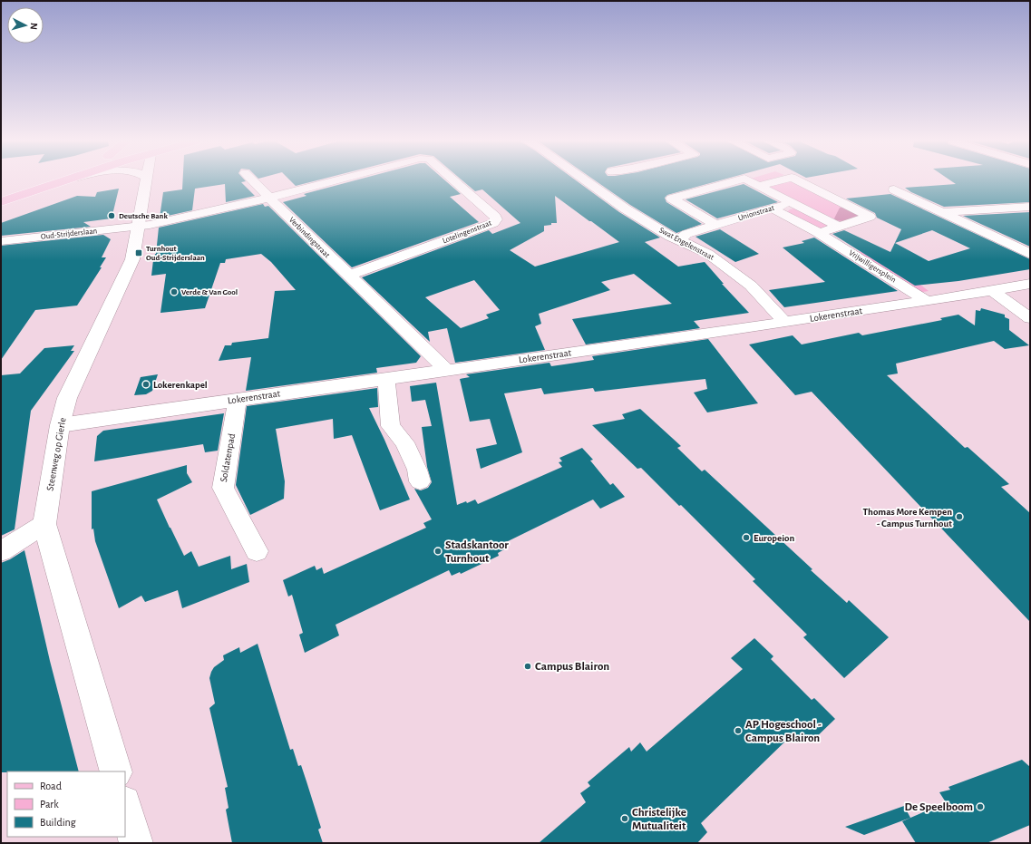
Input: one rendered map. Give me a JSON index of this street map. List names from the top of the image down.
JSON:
{
  "streets": {
    "street": [
      "Unionstraat",
      "Lotelingenstraat",
      "Oud-Strijderslaan",
      "Verbindingstraat",
      "Swat Engelenstraat",
      "Vrijwilligersplein",
      "Lokerenstraat",
      "Steenweg op Gierle",
      "Soldatenpad"
    ]
  },
  "crossings": [
    ["Unionstraat", "Swat Engelenstraat"],
    ["Unionstraat", "Vrijwilligersplein"],
    ["Lotelingenstraat", "Verbindingstraat"],
    ["Oud-Strijderslaan", "Steenweg op Gierle"],
    ["Verbindingstraat", "Lokerenstraat"],
    ["Swat Engelenstraat", "Lokerenstraat"],
    ["Vrijwilligersplein", "Lokerenstraat"],
    ["Lokerenstraat", "Steenweg op Gierle"],
    ["Lokerenstraat", "Soldatenpad"]
  ],
  "places": {
    "other": [
      "Deutsche Bank",
      "Verde & Van Gool",
      "Lokerenkapel",
      "Thomas More Kempen - Campus Turnhout",
      "Europeion",
      "Stadskantoor Turnhout",
      "Campus Blairon",
      "AP Hogeschool - Campus Blairon",
      "De Speelboom",
      "Christelijke Mutualiteit"
    ],
    "transit": ["Turnhout Oud-Strijderslaan"]
  },
  "legend": ["Road", "Park", "Building"],
  "north": "right"
}
